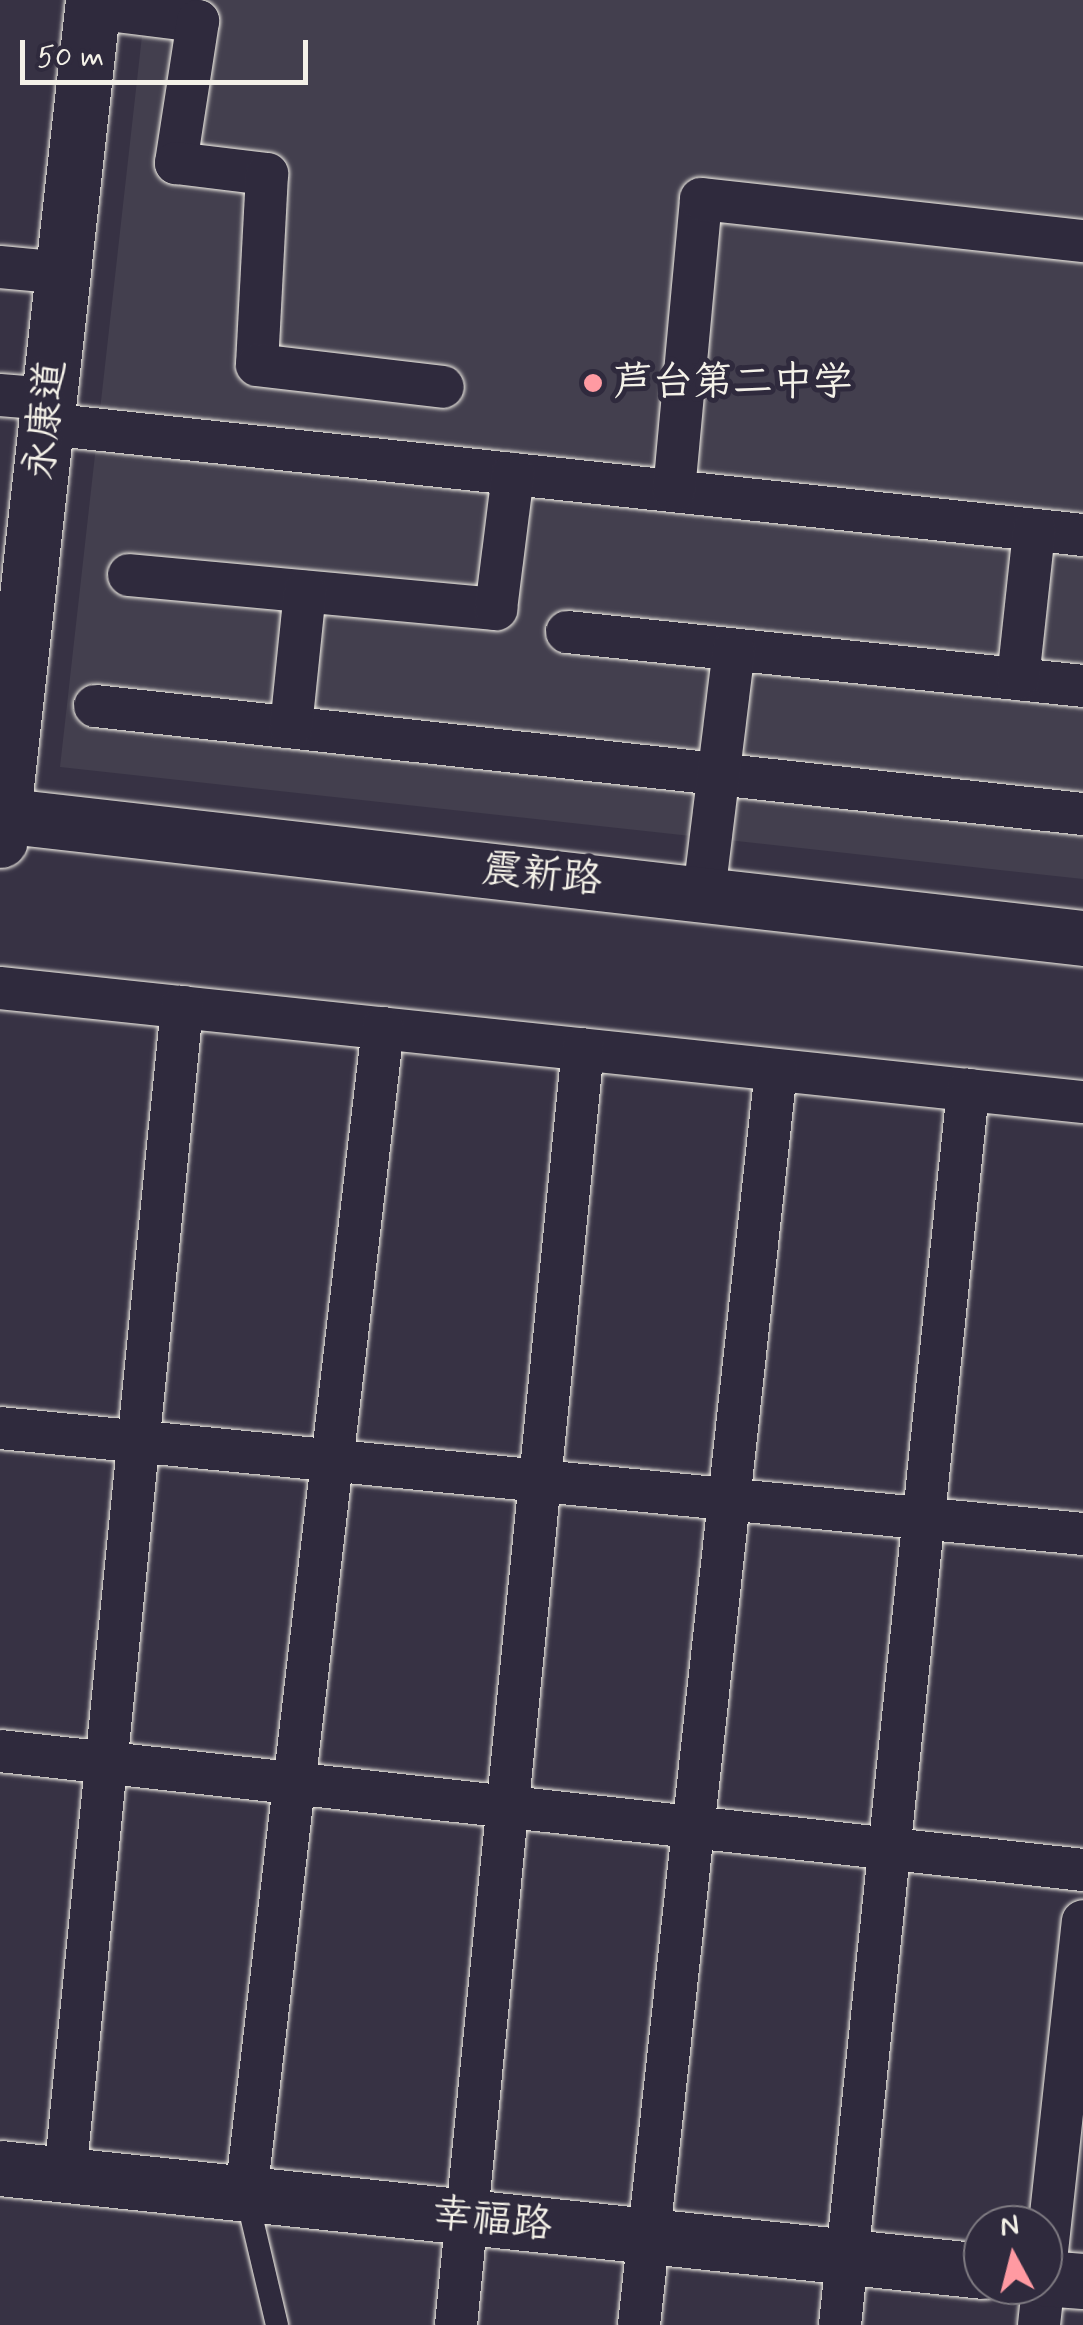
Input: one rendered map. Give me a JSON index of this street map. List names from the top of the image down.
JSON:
{
  "streets": {
    "street": ["永康道", "震新路", "幸福路"]
  },
  "crossings": [
    ["永康道", "震新路"]
  ],
  "places": ["芦台第二中学"],
  "scale_bar": "50 m",
  "north": "top"
}
